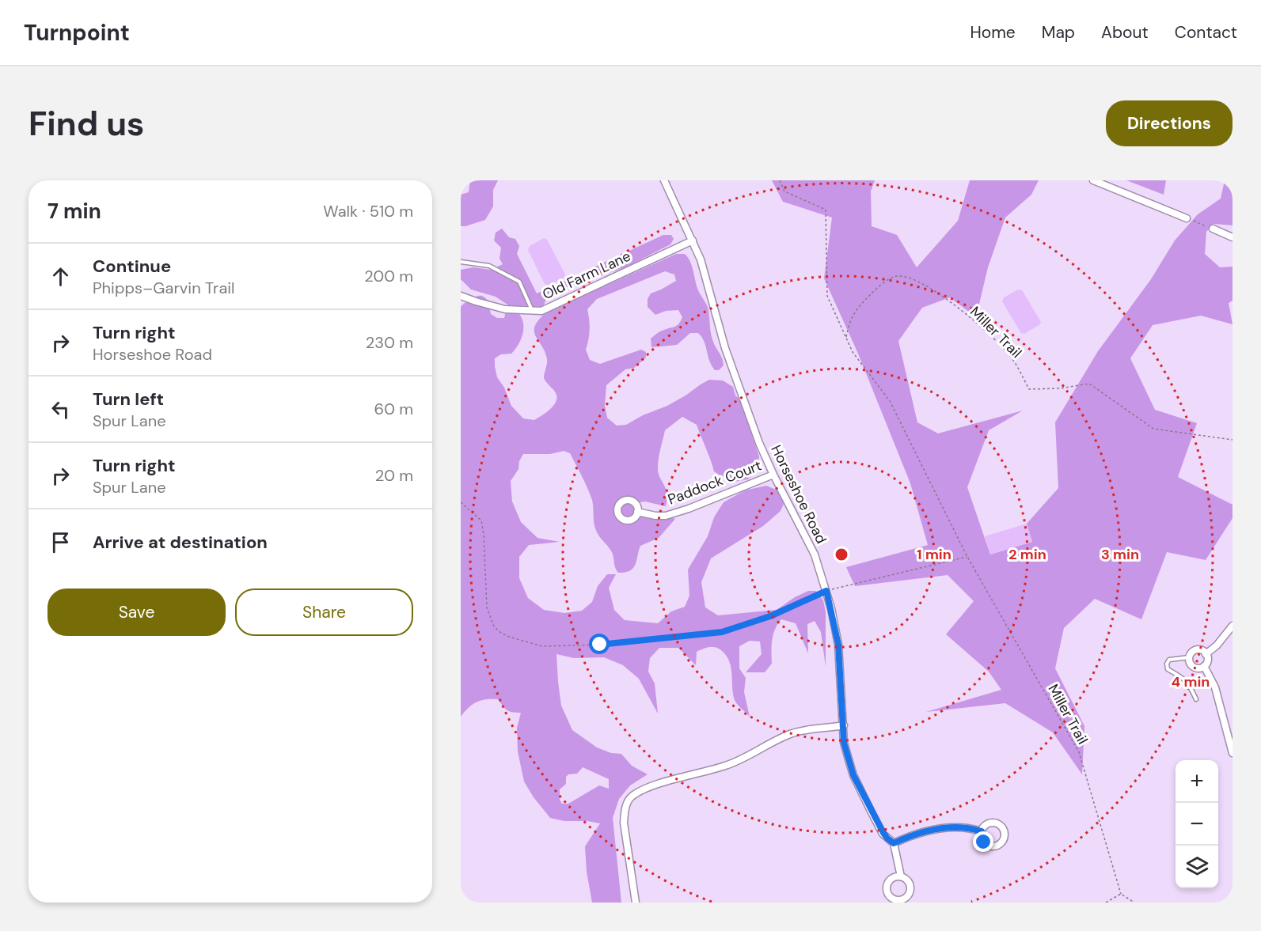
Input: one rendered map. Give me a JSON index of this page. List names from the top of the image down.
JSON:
{
  "streets": {
    "street": ["Old Farm Lane", "Paddock Court", "Horseshoe Road"],
    "path": ["Miller Trail"]
  },
  "crossings": [
    ["Old Farm Lane", "Horseshoe Road"],
    ["Paddock Court", "Horseshoe Road"]
  ],
  "page": {
    "header": "Turnpoint",
    "nav": [
      "Home",
      "Map",
      "About",
      "Contact"
    ],
    "buttons": [
      "Directions",
      ["Save", "Share"]
    ],
    "title": "Find us",
    "heading": ["7 min", "Walk · 510 m"],
    "list": [
      ["Continue", "Phipps–Garvin Trail", "200 m"],
      ["Turn right", "Horseshoe Road", "230 m"],
      ["Turn left", "Spur Lane", "60 m"],
      ["Turn right", "Spur Lane", "20 m"],
      "Arrive at destination"
    ],
    "map_buttons": ["+", "−"]
  },
  "rings": [
    "1 min",
    "2 min",
    "3 min",
    "4 min"
  ]
}
